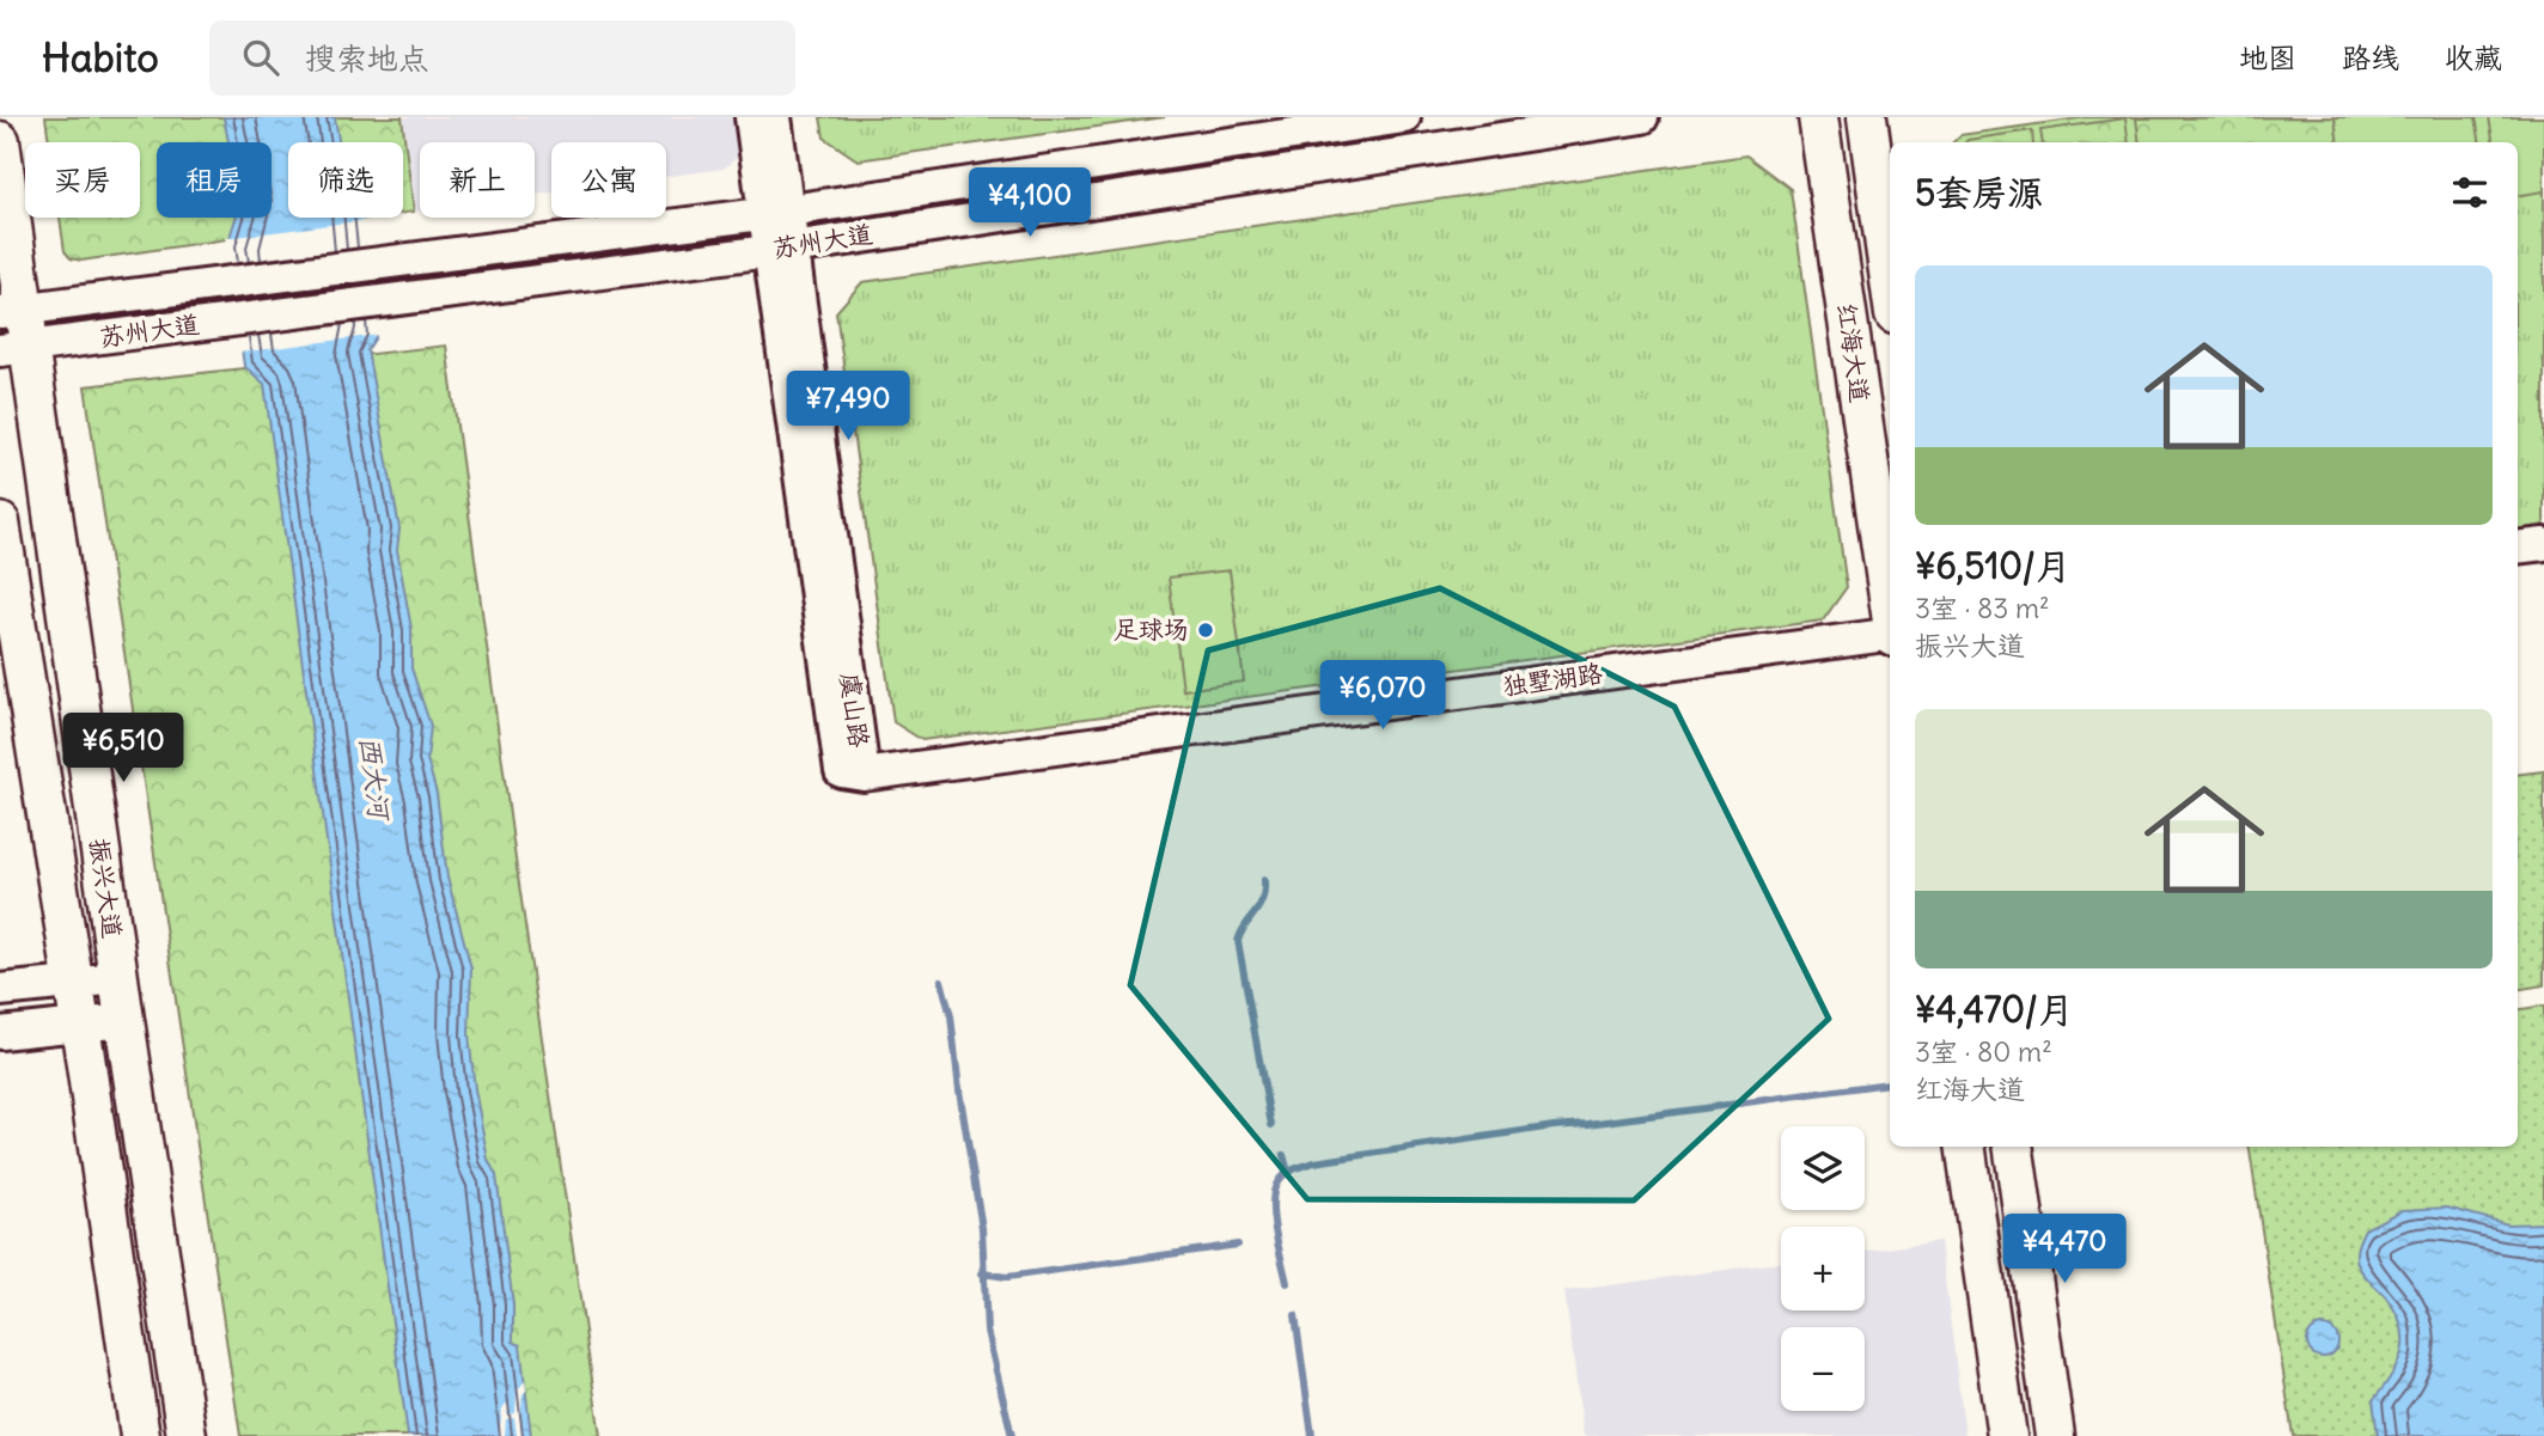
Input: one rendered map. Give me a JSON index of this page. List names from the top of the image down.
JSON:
{
  "streets": {
    "main road": ["红海大道", "振兴大道"],
    "street": ["苏州大道", "独墅湖路", "虞山路"]
  },
  "crossings": [
    ["苏州大道", "虞山路"],
    ["苏州大道", "振兴大道"],
    ["独墅湖路", "虞山路"]
  ],
  "water": ["西大河"],
  "places": ["足球场"],
  "page": {
    "header": "Habito",
    "search": "搜索地点",
    "nav": ["地图", "路线", "收藏"],
    "chip": [
      "买房",
      "租房",
      "筛选",
      "新上",
      "公寓"
    ],
    "heading": "5套房源",
    "price": [
      "¥4,100",
      "¥7,490",
      "¥6,070",
      "¥6,510",
      "¥4,470"
    ],
    "list": [
      {
        "name": "¥6,510/月",
        "note": "3室 · 83 m² · 振兴大道"
      },
      {
        "name": "¥4,470/月",
        "note": "3室 · 80 m² · 红海大道"
      }
    ],
    "map_buttons": ["+", "−"]
  }
}
